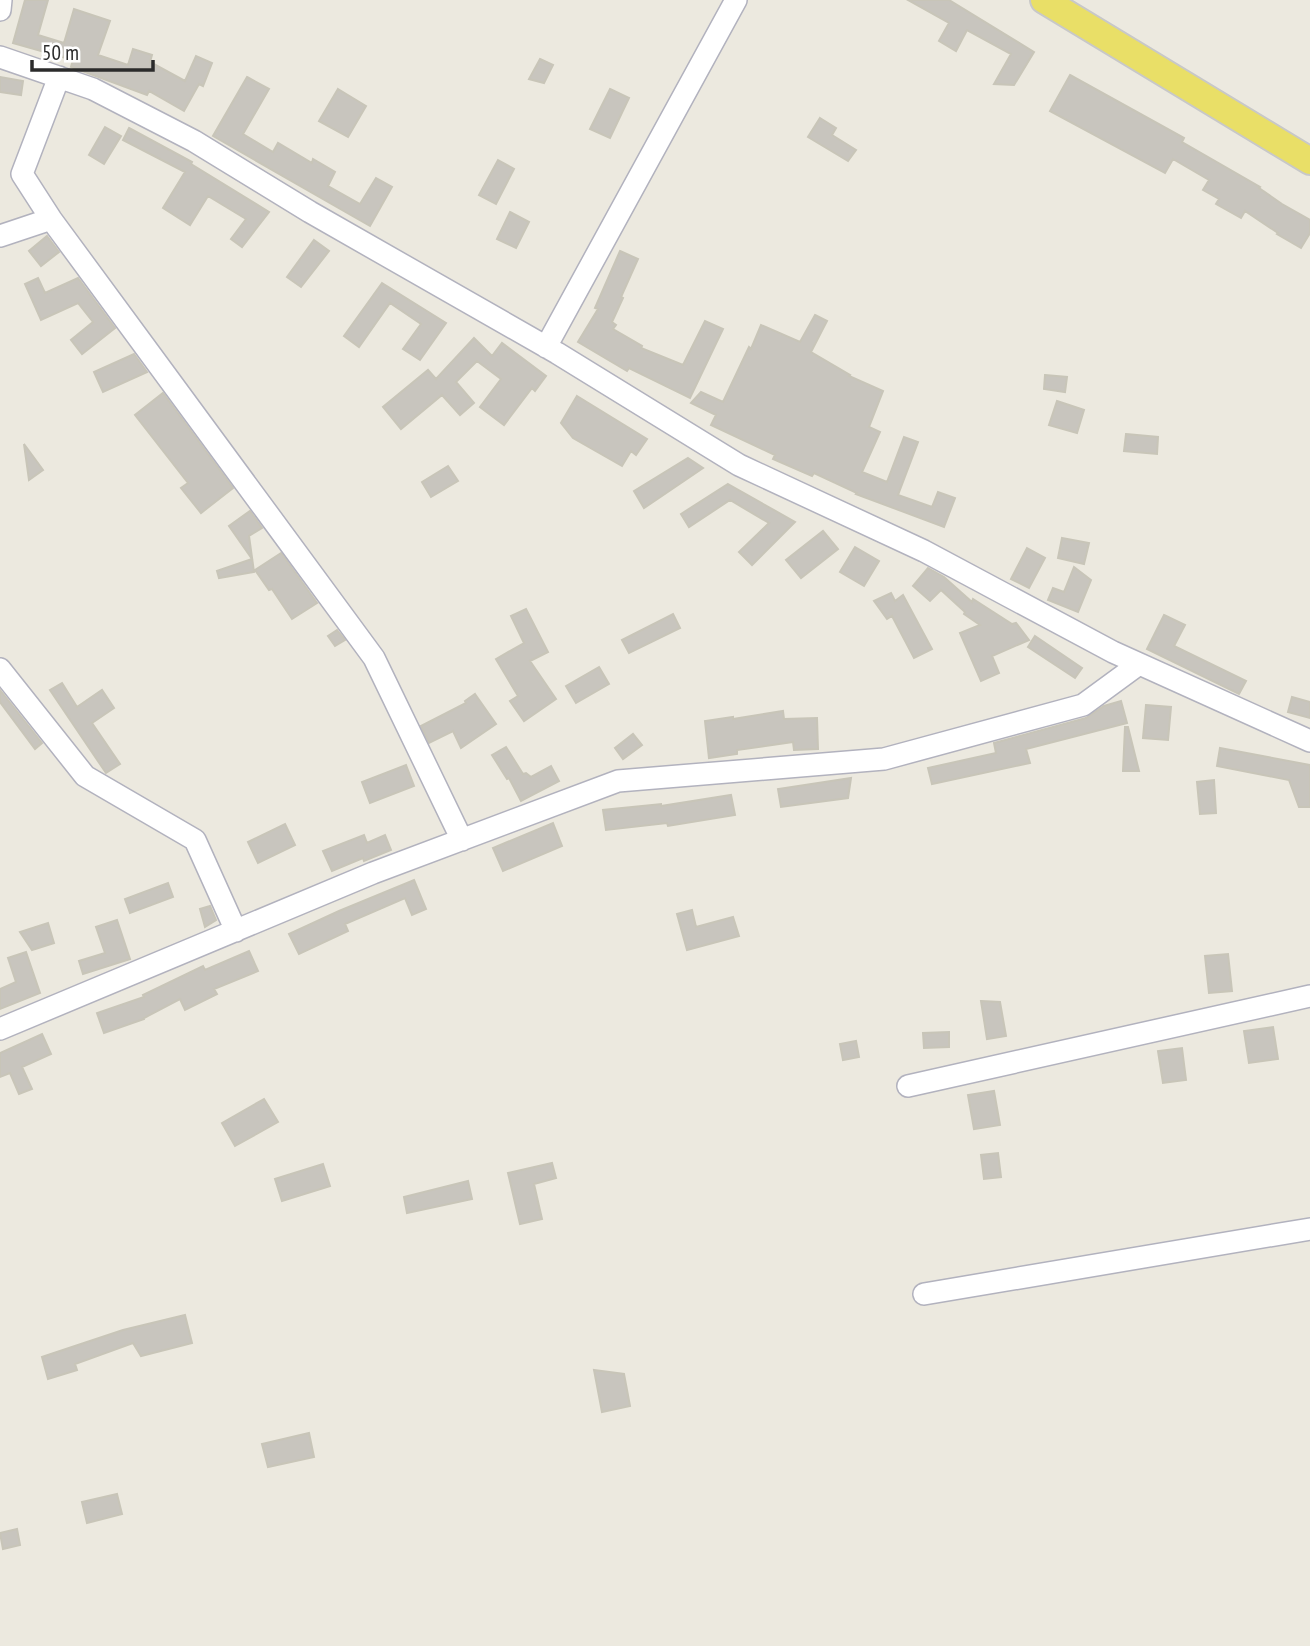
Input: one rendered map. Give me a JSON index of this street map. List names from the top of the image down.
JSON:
{
  "scale_bar": "50 m"
}
